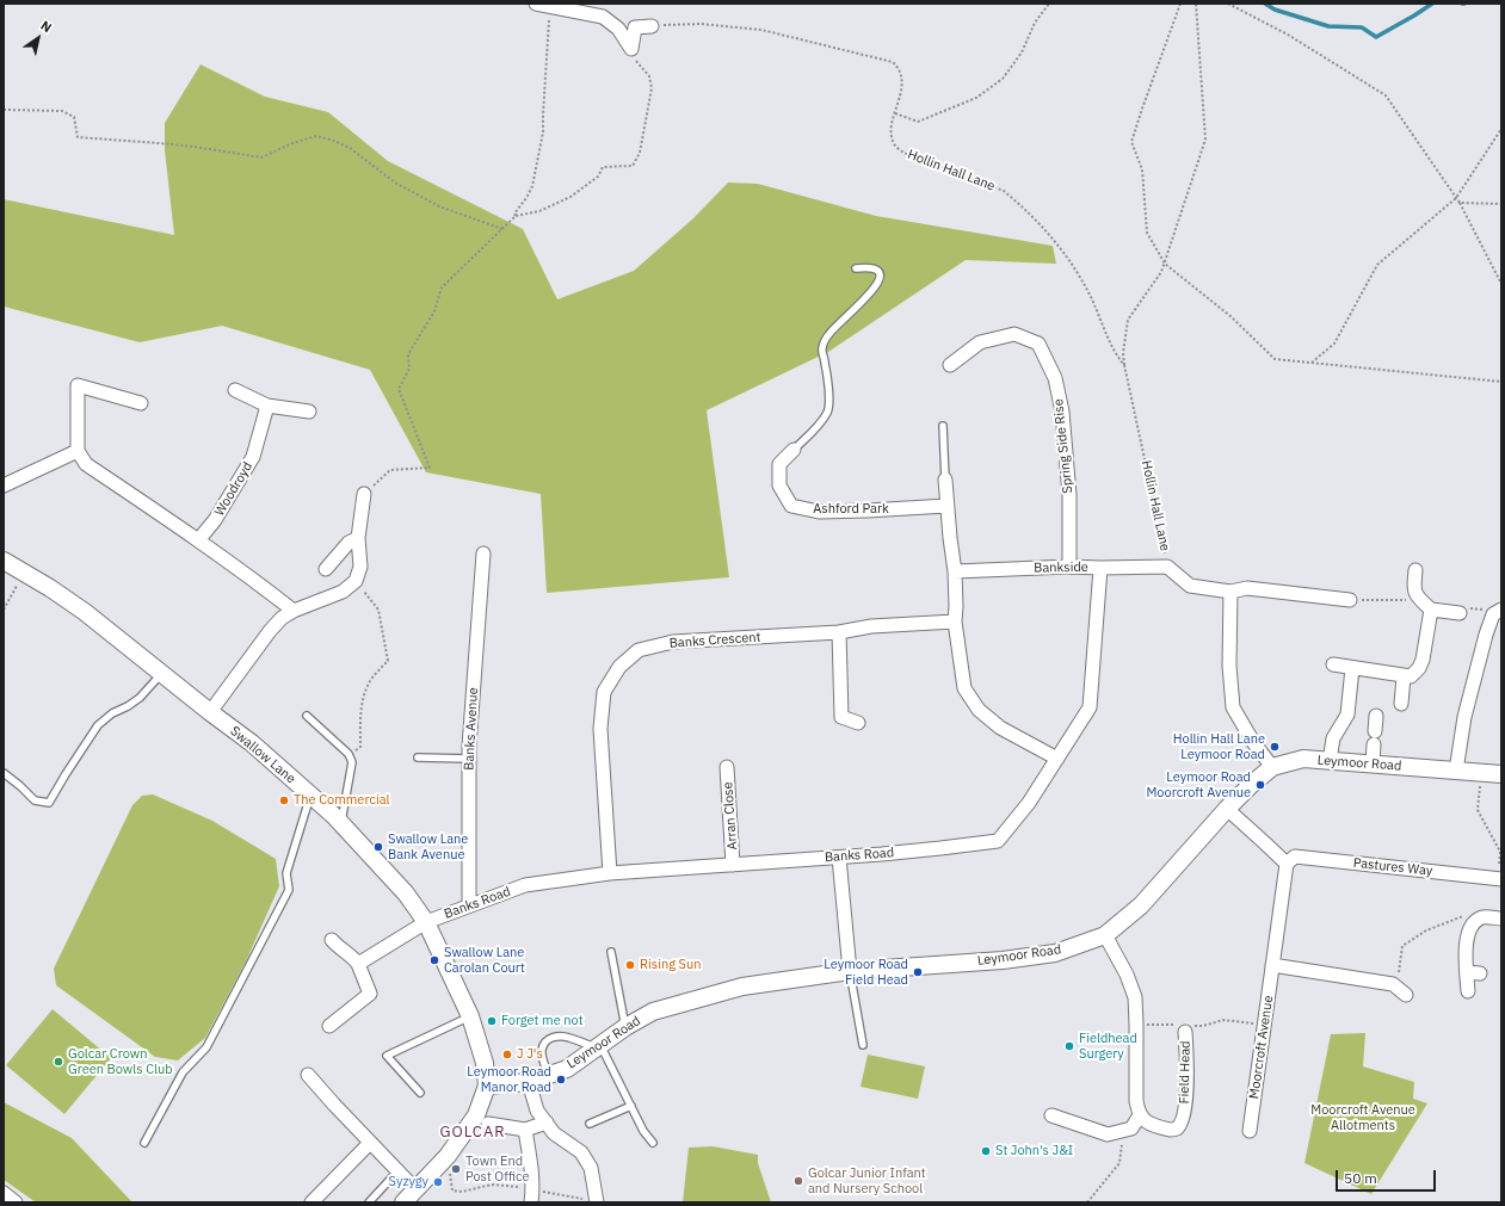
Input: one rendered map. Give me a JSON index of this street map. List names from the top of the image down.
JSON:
{
  "streets": {
    "street": [
      "Hollin Hall Lane",
      "Spring Side Rise",
      "Woodroyd",
      "Ashford Park",
      "Bankside",
      "Banks Crescent",
      "Banks Avenue",
      "Swallow Lane",
      "Leymoor Road",
      "Arran Close",
      "Banks Road",
      "Pastures Way",
      "Moorcroft Avenue",
      "Field Head"
    ]
  },
  "crossings": [
    ["Hollin Hall Lane", "Bankside"],
    ["Spring Side Rise", "Bankside"],
    ["Bankside", "Banks Road"],
    ["Banks Crescent", "Banks Road"],
    ["Banks Avenue", "Banks Road"],
    ["Swallow Lane", "Leymoor Road"],
    ["Swallow Lane", "Banks Road"],
    ["Arran Close", "Banks Road"],
    ["Pastures Way", "Moorcroft Avenue"]
  ],
  "districts": ["GOLCAR"],
  "parks": ["Moorcroft Avenue Allotments"],
  "places": [
    "Hollin Hall Lane Leymoor Road",
    "Leymoor Road Moorcroft Avenue",
    "The Commercial",
    "Swallow Lane Bank Avenue",
    "Swallow Lane Carolan Court",
    "Rising Sun",
    "Leymoor Road Field Head",
    "Forget me not",
    "Fieldhead Surgery",
    "J J's",
    "Golcar Crown Green Bowls Club",
    "Leymoor Road Manor Road",
    "St John's J&I",
    "Town End Post Office",
    "Golcar Junior Infant and Nursery School",
    "Syzygy"
  ],
  "scale_bar": "50 m",
  "north": "top right"
}
